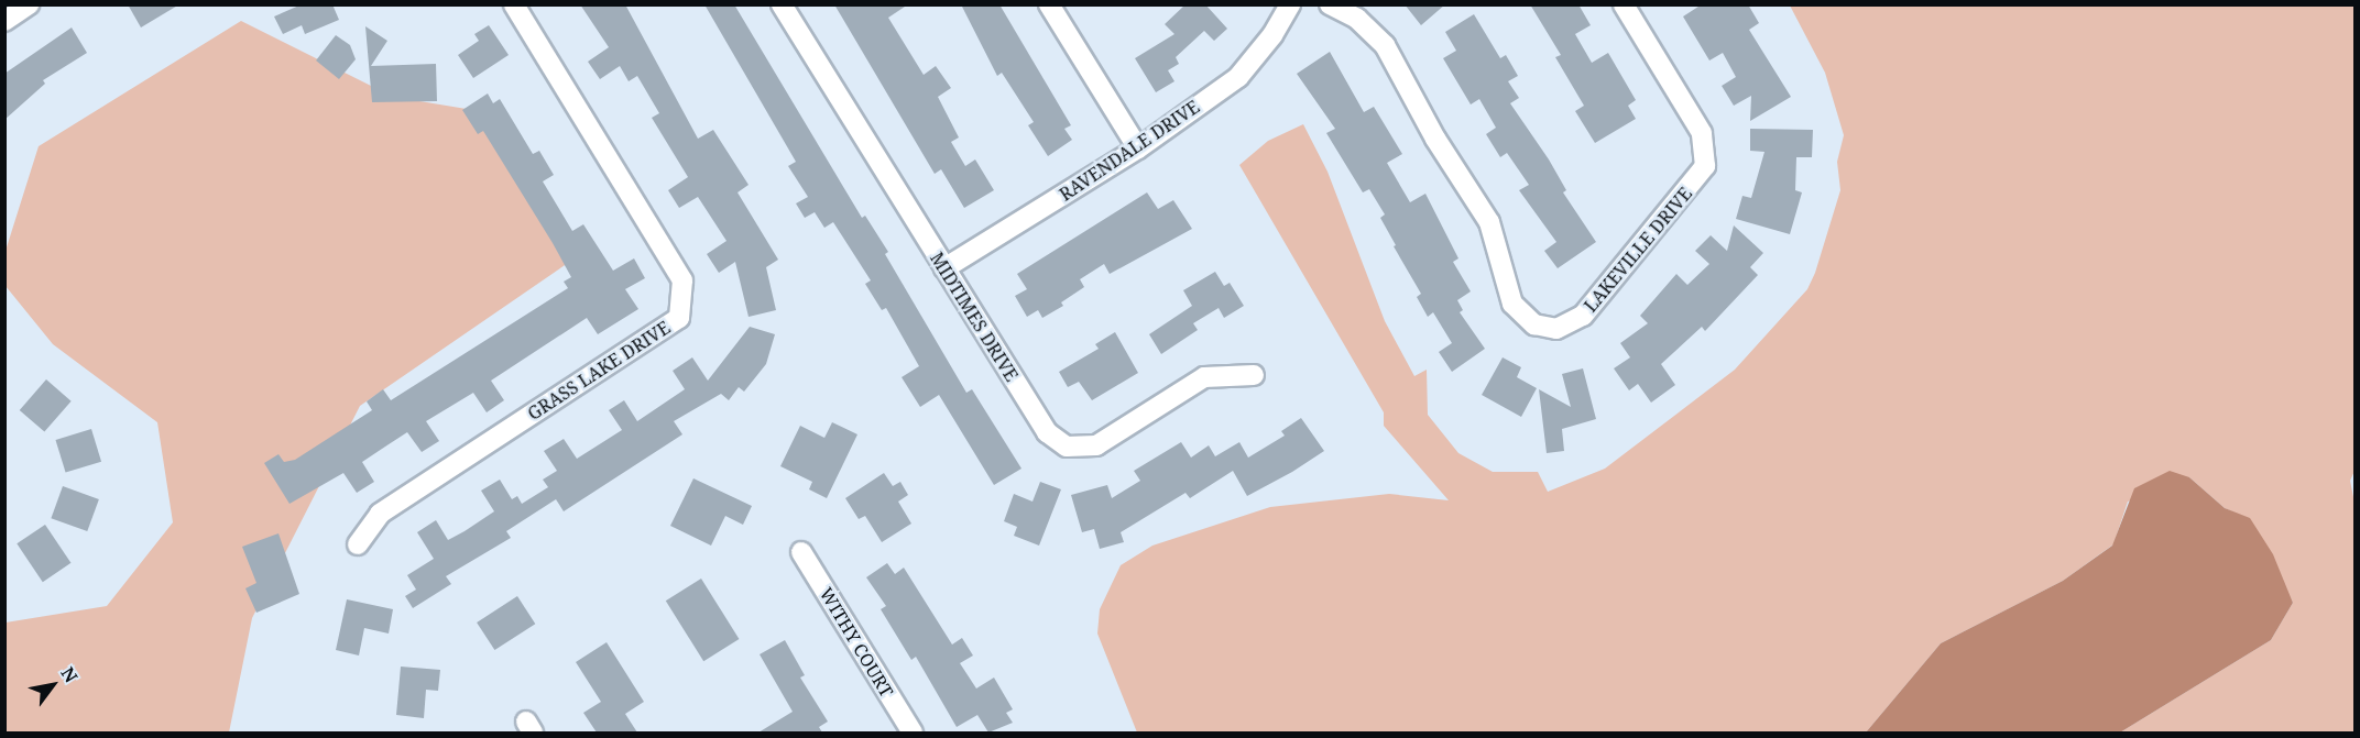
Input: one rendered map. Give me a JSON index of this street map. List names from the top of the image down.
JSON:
{
  "streets": {
    "street": [
      "RAVENDALE DRIVE",
      "LAKEVILLE DRIVE",
      "MIDTIMES DRIVE",
      "GRASS LAKE DRIVE",
      "WITHY COURT"
    ]
  },
  "crossings": [
    ["RAVENDALE DRIVE", "MIDTIMES DRIVE"]
  ],
  "north": "top right"
}
